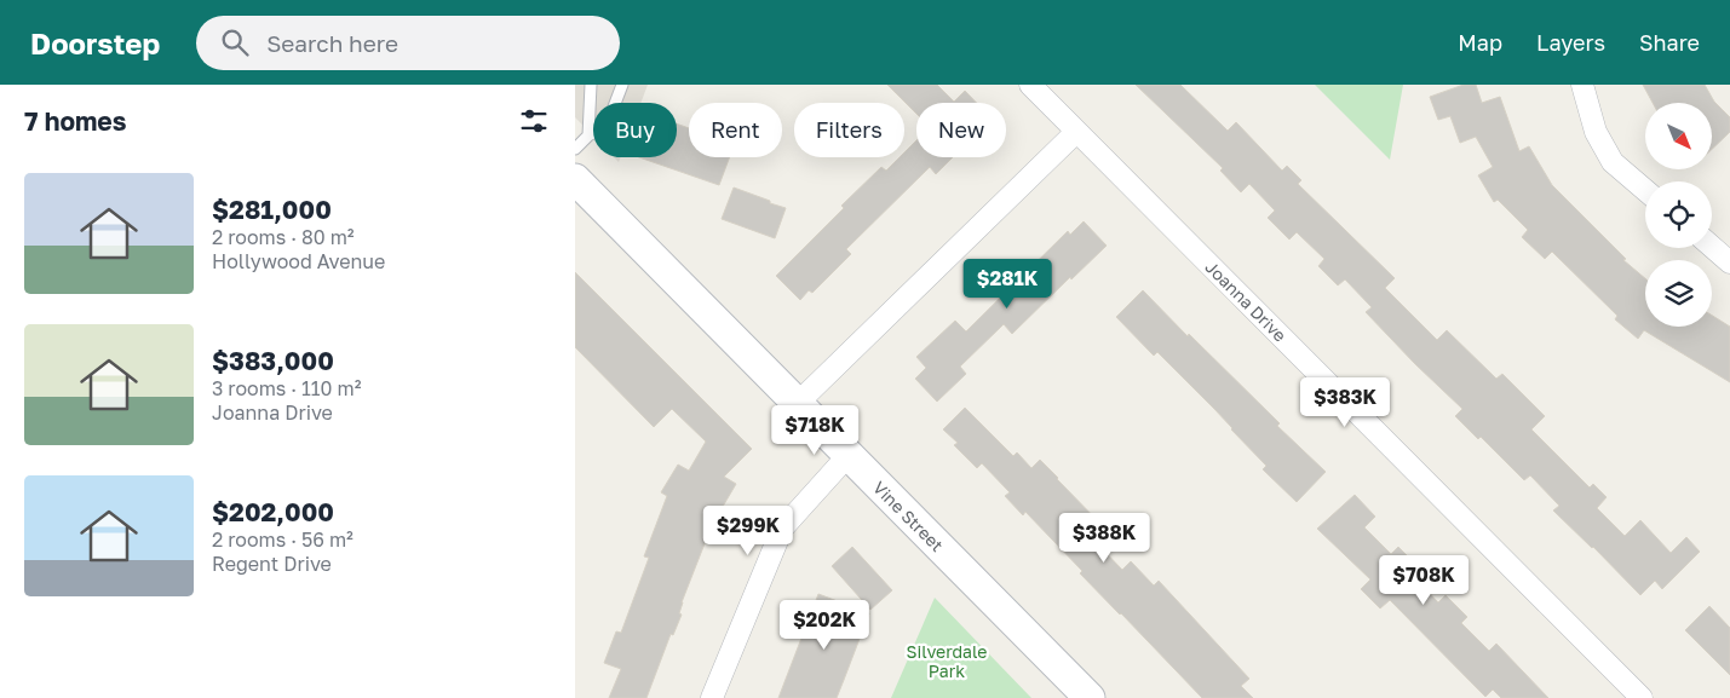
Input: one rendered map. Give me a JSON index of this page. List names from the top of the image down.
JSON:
{
  "streets": {
    "street": ["Joanna Drive", "Vine Street"]
  },
  "parks": ["Silverdale Park"],
  "north": "bottom right",
  "page": {
    "header": "Doorstep",
    "search": "Search here",
    "nav": ["Map", "Layers", "Share"],
    "heading": "7 homes",
    "chip": [
      "Buy",
      "Rent",
      "Filters",
      "New"
    ],
    "list": [
      {
        "name": "$281,000",
        "note": "2 rooms · 80 m² · Hollywood Avenue"
      },
      {
        "name": "$383,000",
        "note": "3 rooms · 110 m² · Joanna Drive"
      },
      {
        "name": "$202,000",
        "note": "2 rooms · 56 m² · Regent Drive"
      }
    ],
    "price": [
      "$281K",
      "$383K",
      "$718K",
      "$299K",
      "$388K",
      "$708K",
      "$202K"
    ]
  }
}
